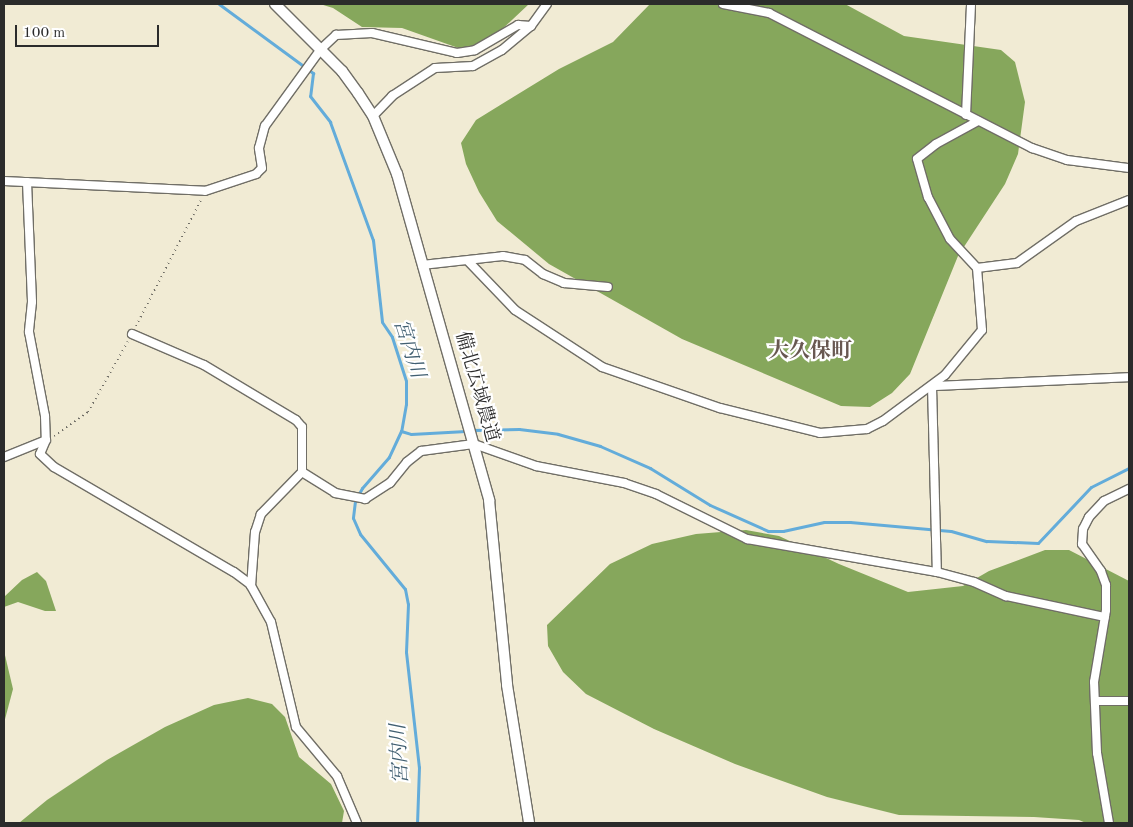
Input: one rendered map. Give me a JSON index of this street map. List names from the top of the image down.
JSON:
{
  "streets": {
    "street": ["備北広域農道"]
  },
  "districts": ["大久保町"],
  "water": ["宮内川"],
  "scale_bar": "100 m"
}
